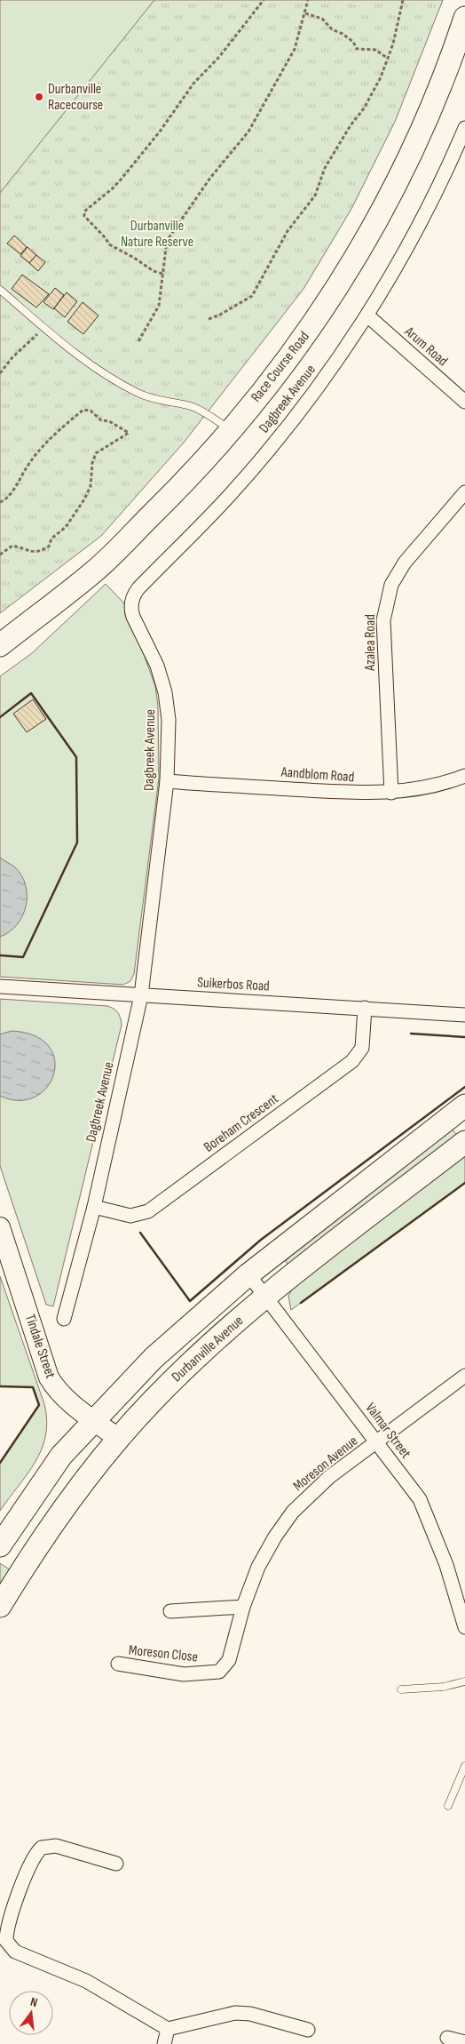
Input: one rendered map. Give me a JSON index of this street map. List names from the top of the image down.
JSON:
{
  "streets": {
    "main road": ["Race Course Road", "Tindale Street", "Durbanville Avenue"],
    "street": [
      "Arum Road",
      "Dagbreek Avenue",
      "Azalea Road",
      "Aandblom Road",
      "Suikerbos Road",
      "Boreham Crescent",
      "Valmar Street",
      "Moreson Avenue",
      "Moreson Close"
    ]
  },
  "crossings": [
    ["Arum Road", "Dagbreek Avenue"],
    ["Dagbreek Avenue", "Aandblom Road"],
    ["Dagbreek Avenue", "Suikerbos Road"],
    ["Dagbreek Avenue", "Boreham Crescent"],
    ["Azalea Road", "Aandblom Road"],
    ["Suikerbos Road", "Boreham Crescent"],
    ["Tindale Street", "Durbanville Avenue"],
    ["Durbanville Avenue", "Valmar Street"],
    ["Valmar Street", "Moreson Avenue"],
    ["Moreson Avenue", "Moreson Close"]
  ],
  "parks": ["Durbanville Nature Reserve"],
  "places": ["Durbanville Racecourse"],
  "north": "top"
}
